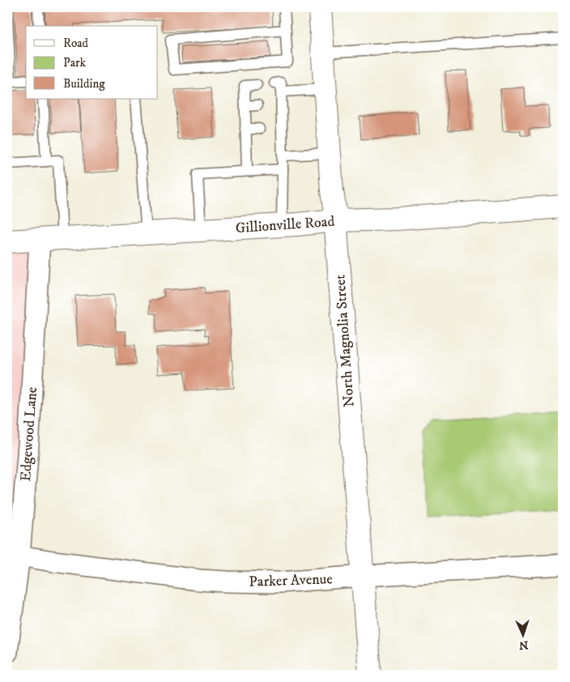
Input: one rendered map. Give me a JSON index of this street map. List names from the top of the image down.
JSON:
{
  "streets": {
    "street": [
      "Gillionville Road",
      "North Magnolia Street",
      "Edgewood Lane",
      "Parker Avenue"
    ]
  },
  "crossings": [
    ["Gillionville Road", "North Magnolia Street"],
    ["Gillionville Road", "Edgewood Lane"],
    ["North Magnolia Street", "Parker Avenue"],
    ["Edgewood Lane", "Parker Avenue"]
  ],
  "legend": ["Road", "Park", "Building"],
  "north": "bottom"
}
